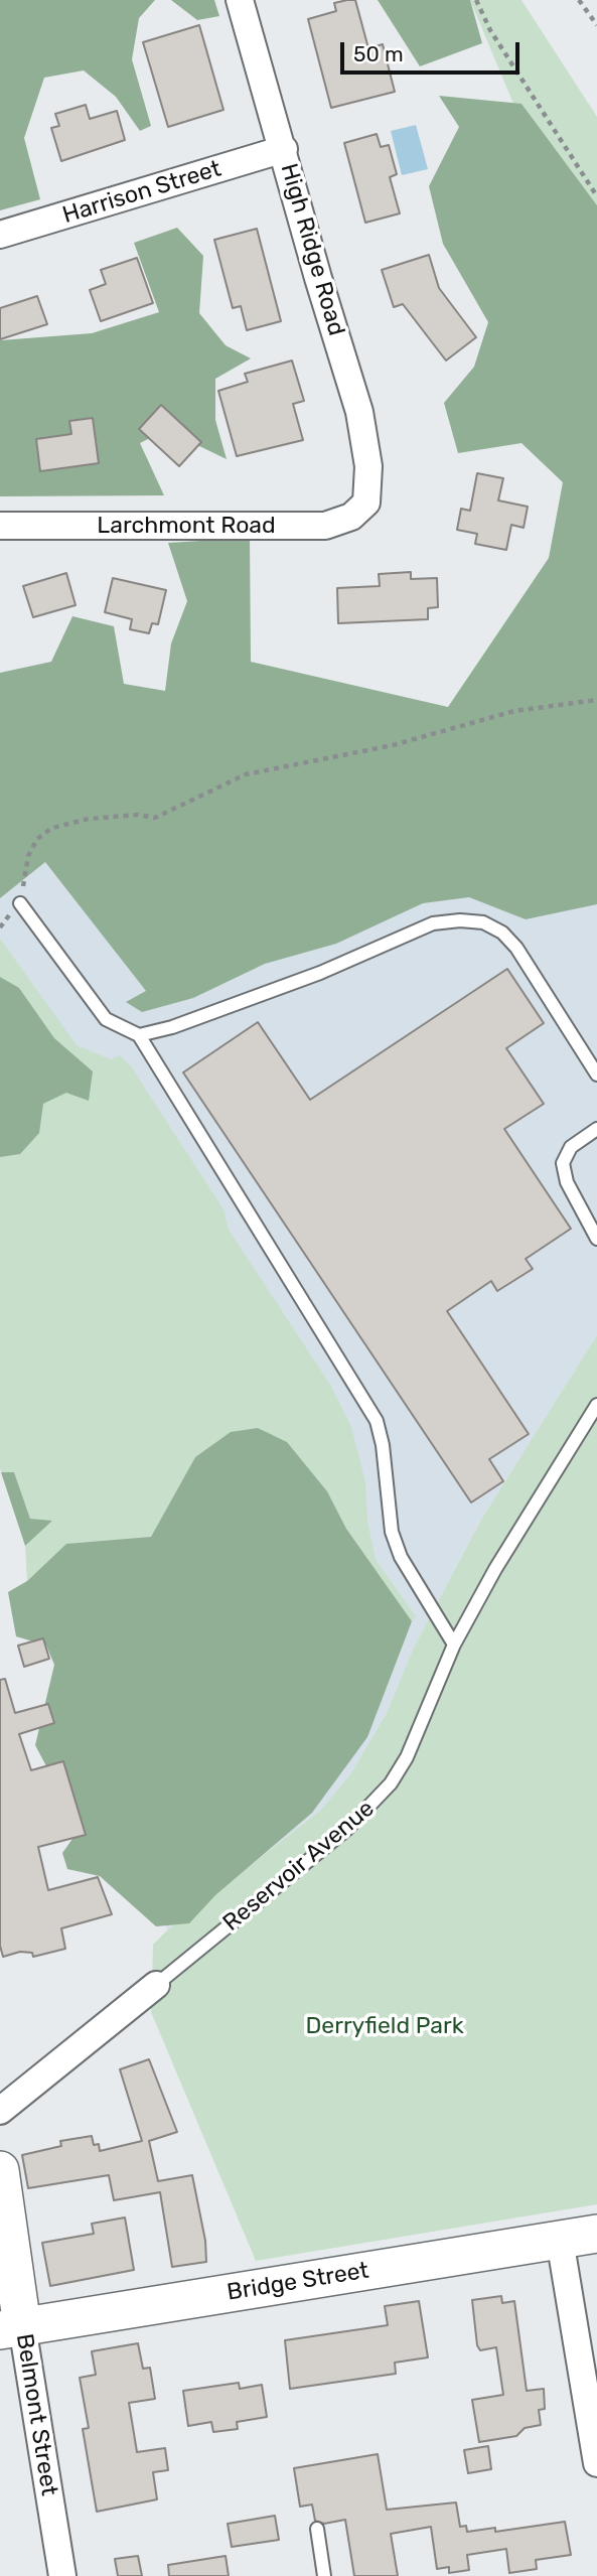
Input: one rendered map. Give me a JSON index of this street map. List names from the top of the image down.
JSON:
{
  "streets": {
    "main road": ["Bridge Street", "Belmont Street"],
    "street": [
      "Harrison Street",
      "High Ridge Road",
      "Larchmont Road",
      "Reservoir Avenue"
    ]
  },
  "crossings": [
    ["Harrison Street", "High Ridge Road"],
    ["High Ridge Road", "Larchmont Road"],
    ["Bridge Street", "Belmont Street"]
  ],
  "parks": ["Derryfield Park"],
  "scale_bar": "50 m"
}
